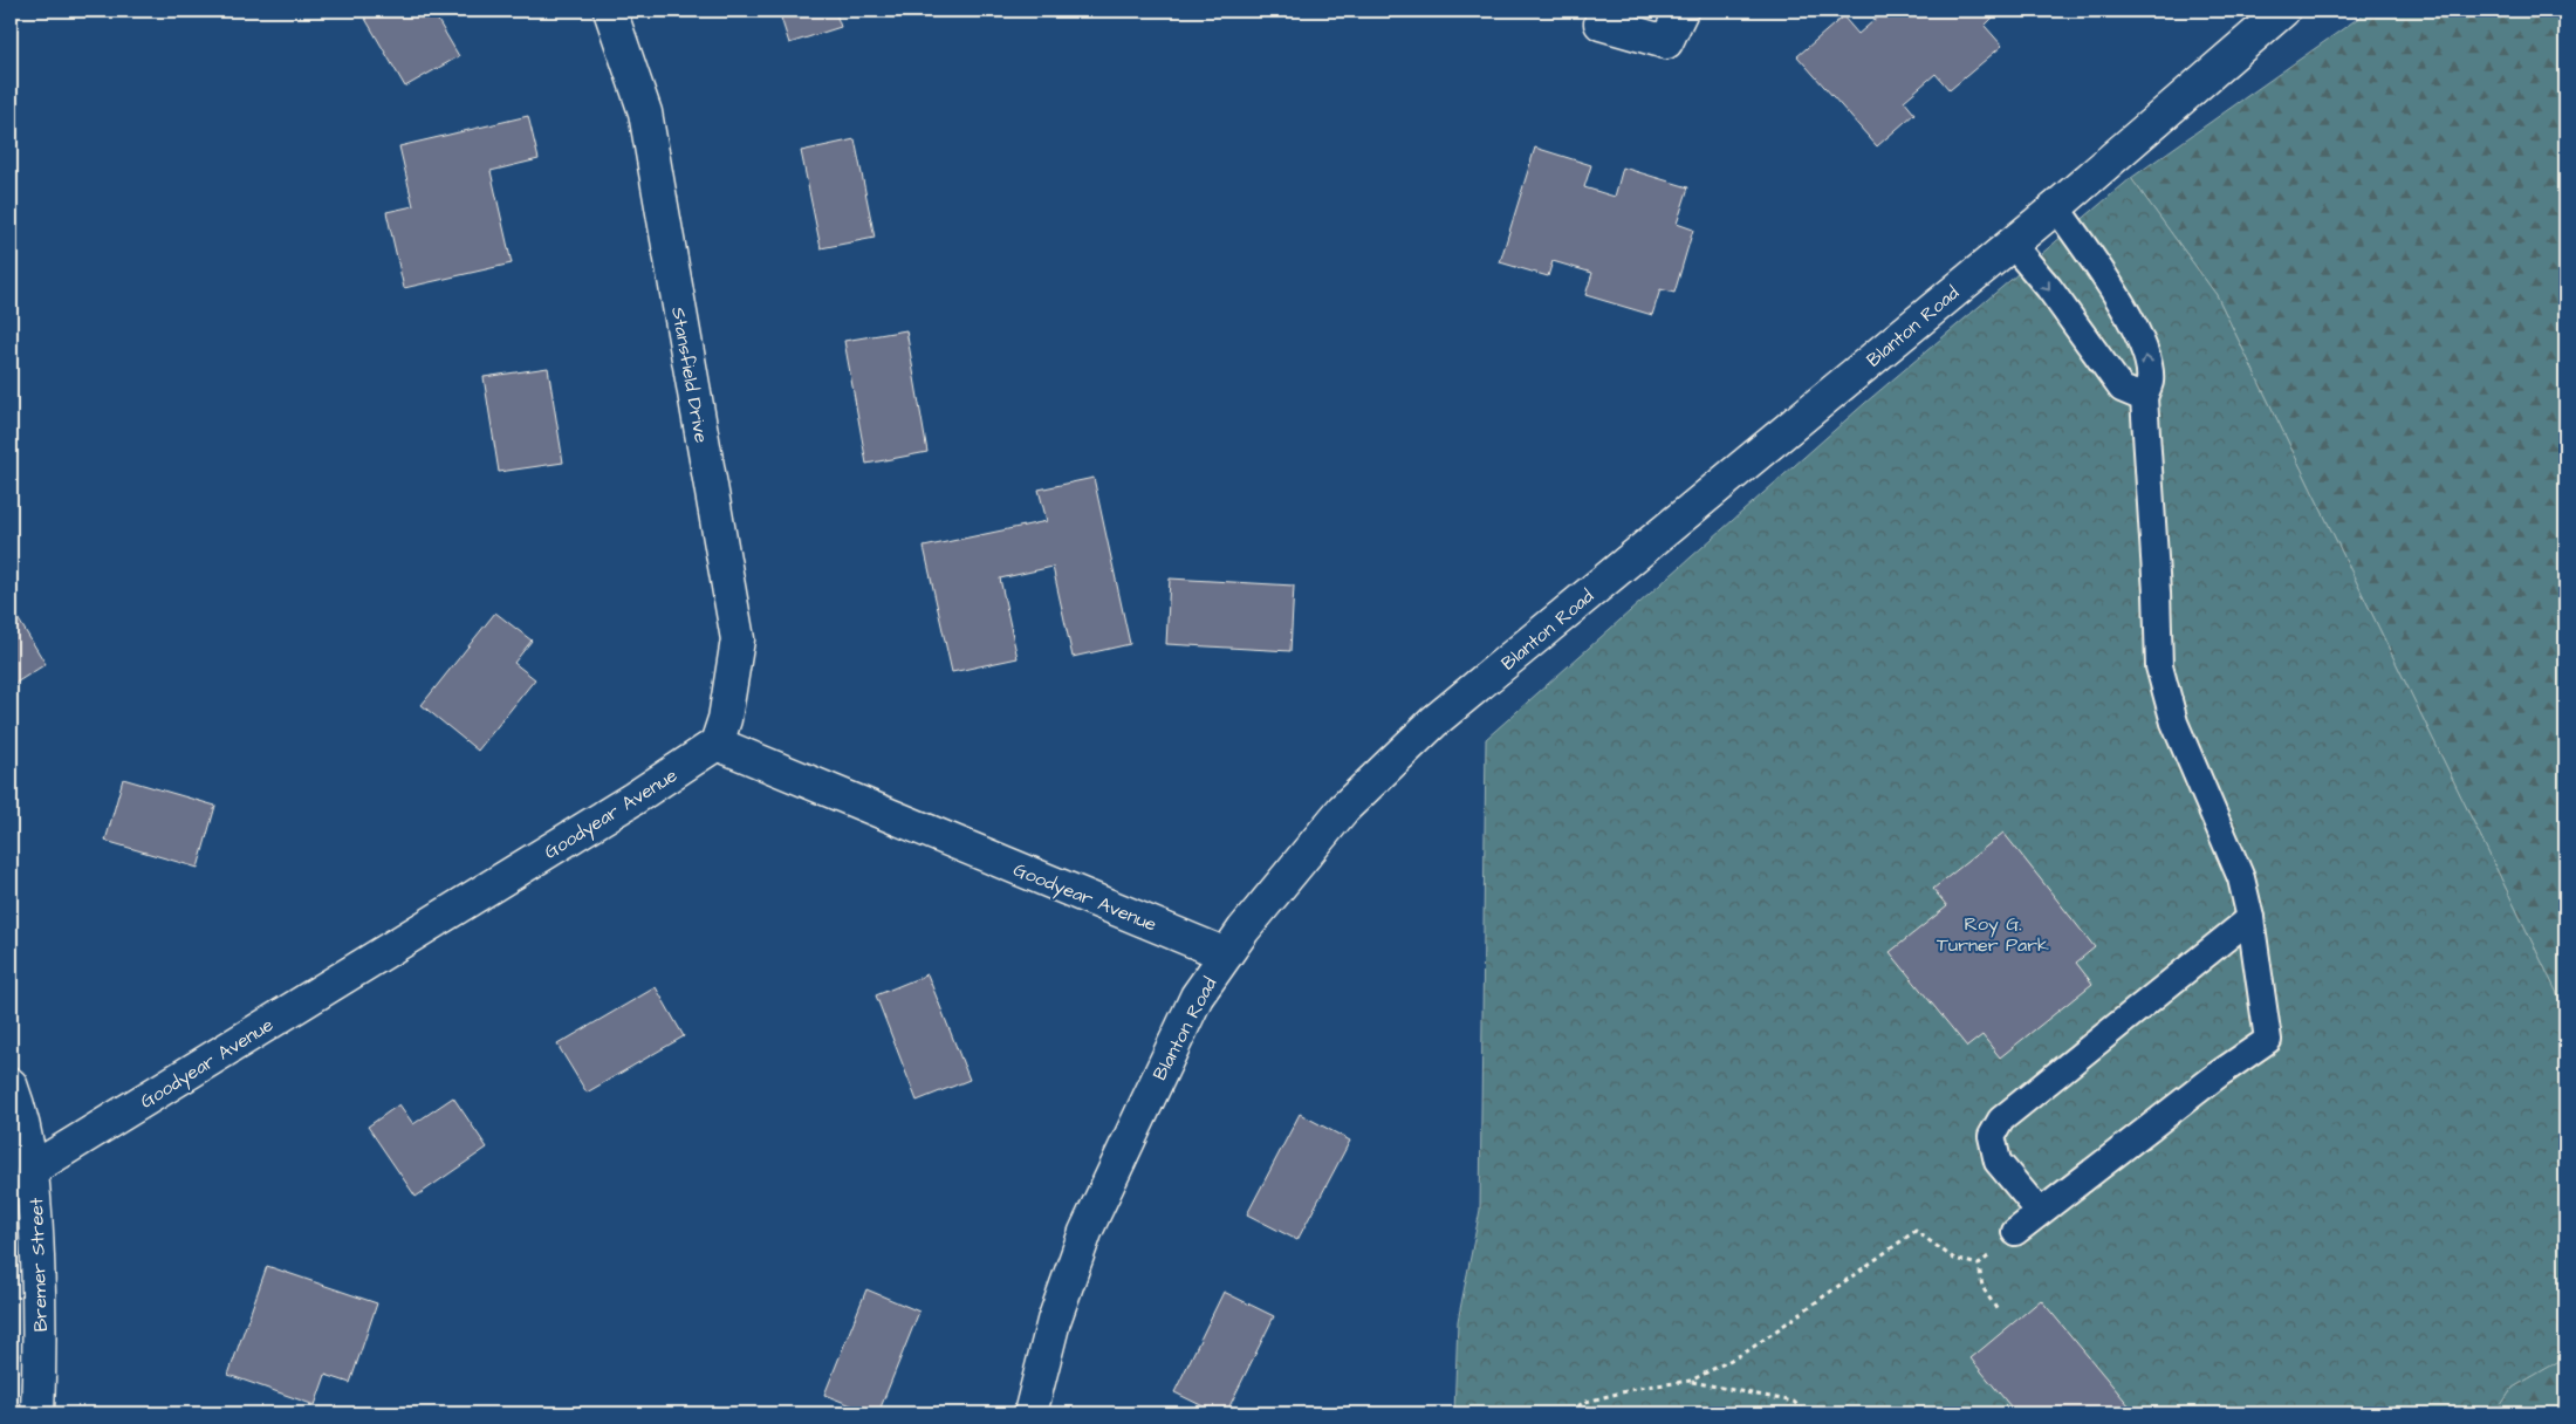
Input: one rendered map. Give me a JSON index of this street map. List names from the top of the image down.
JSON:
{
  "streets": {
    "street": [
      "Blanton Road",
      "Stansfield Drive",
      "Goodyear Avenue",
      "Bremer Street"
    ]
  },
  "crossings": [
    ["Blanton Road", "Goodyear Avenue"],
    ["Stansfield Drive", "Goodyear Avenue"],
    ["Goodyear Avenue", "Bremer Street"]
  ],
  "parks": ["Roy G. Turner Park"]
}
